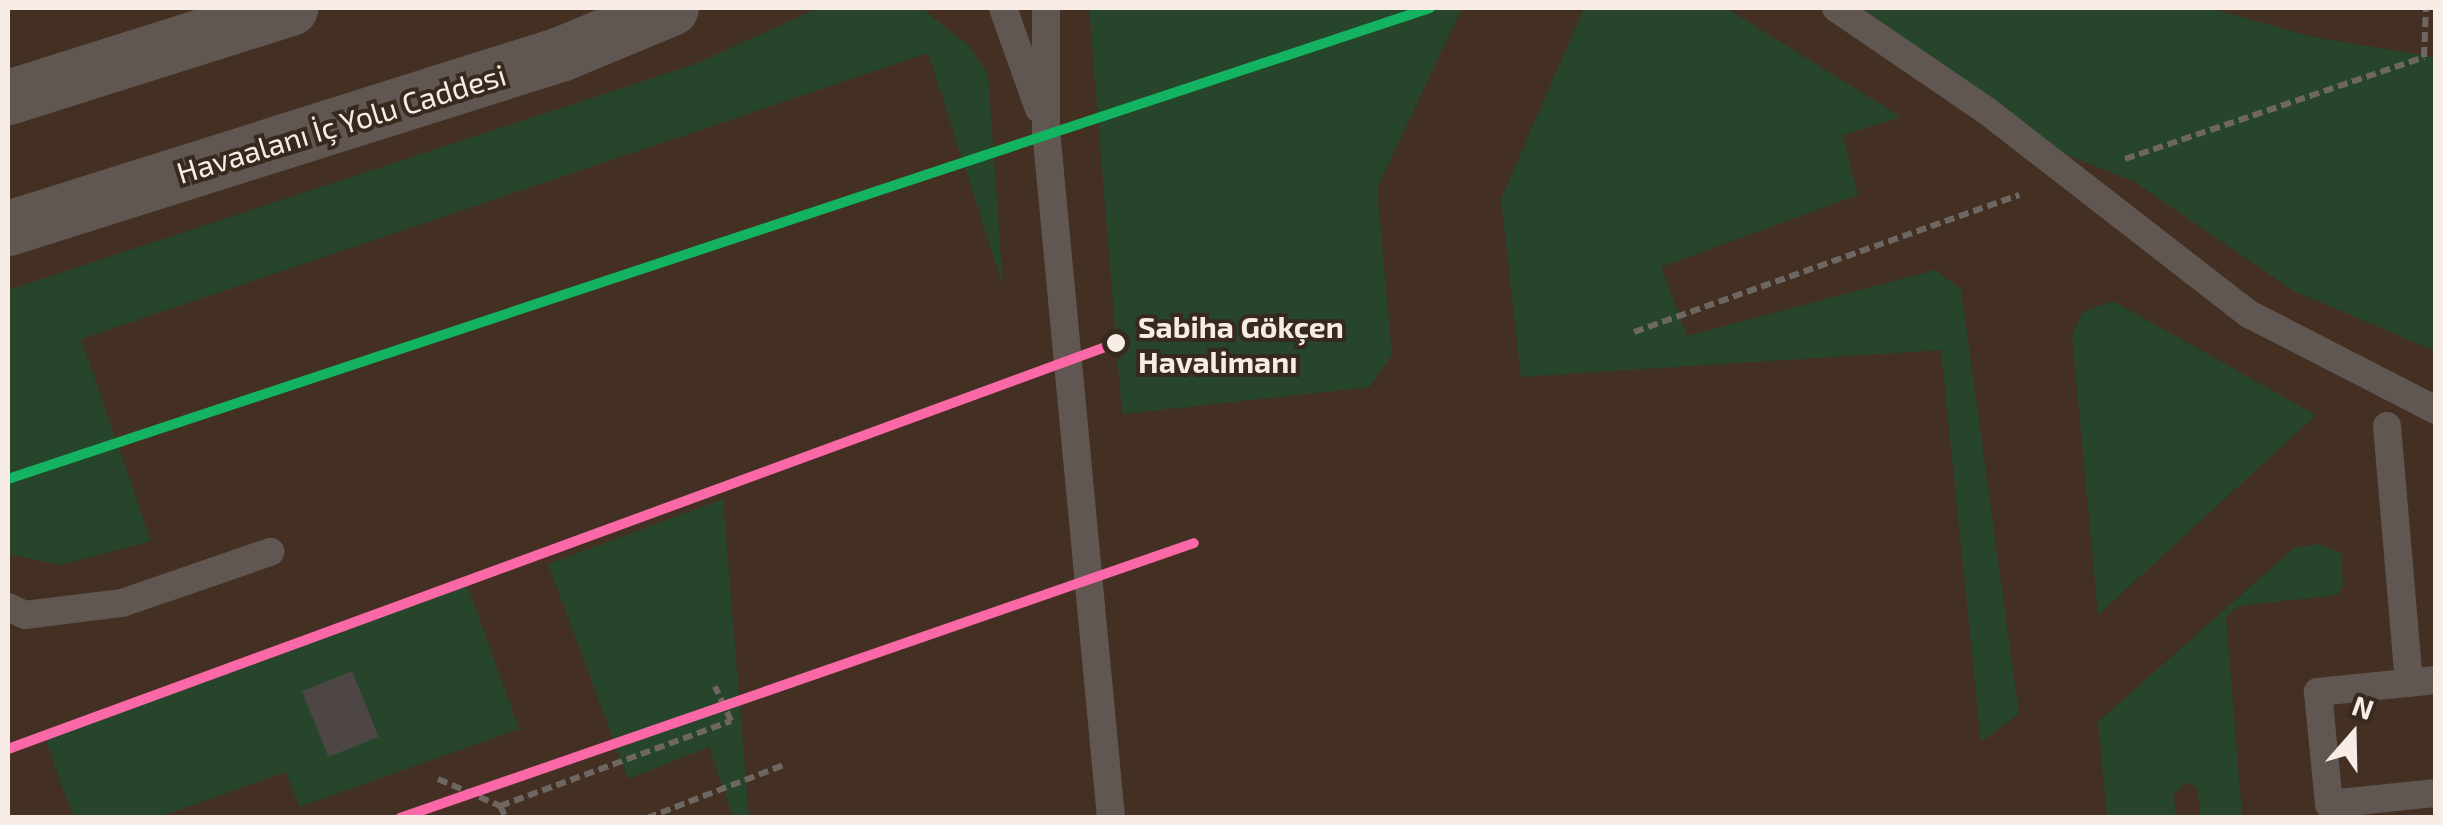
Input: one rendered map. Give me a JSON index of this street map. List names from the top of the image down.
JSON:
{
  "streets": {
    "street": ["Havaalanı İç Yolu Caddesi"]
  },
  "places": ["Sabiha Gökçen Havalimanı"],
  "north": "top"
}
